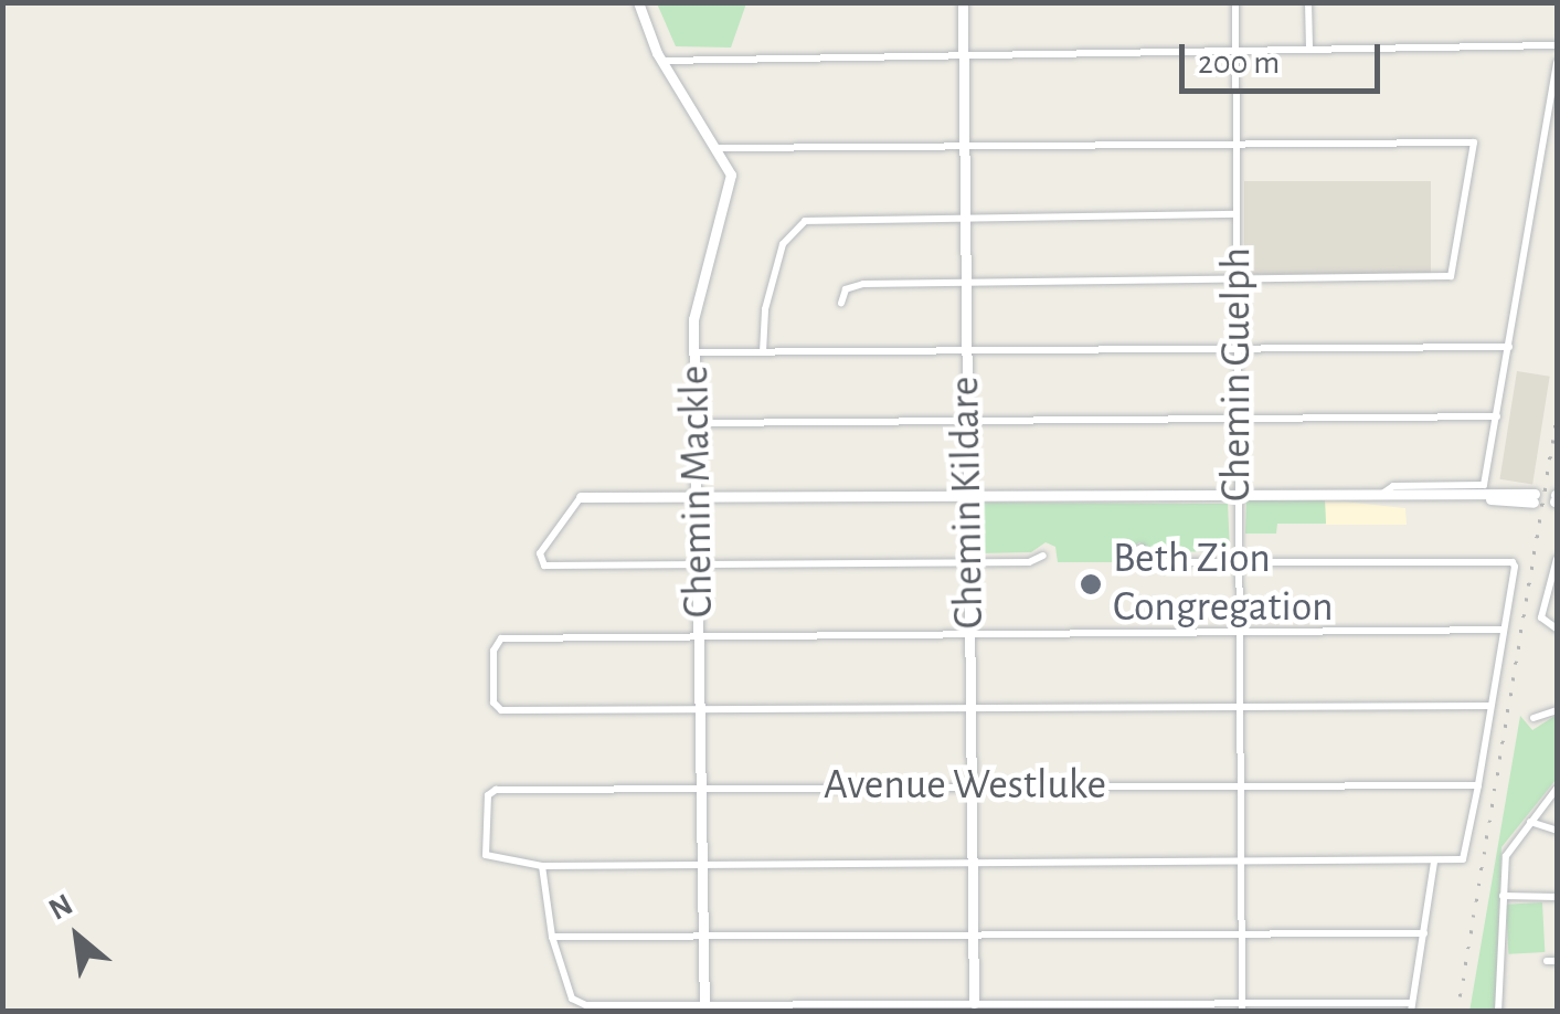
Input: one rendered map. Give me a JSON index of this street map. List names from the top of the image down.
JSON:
{
  "streets": {
    "street": [
      "Chemin Guelph",
      "Chemin Mackle",
      "Chemin Kildare",
      "Avenue Westluke"
    ]
  },
  "crossings": [
    ["Chemin Guelph", "Avenue Westluke"],
    ["Chemin Mackle", "Avenue Westluke"],
    ["Chemin Kildare", "Avenue Westluke"]
  ],
  "places": ["Beth Zion Congregation"],
  "scale_bar": "200 m",
  "north": "top left"
}
